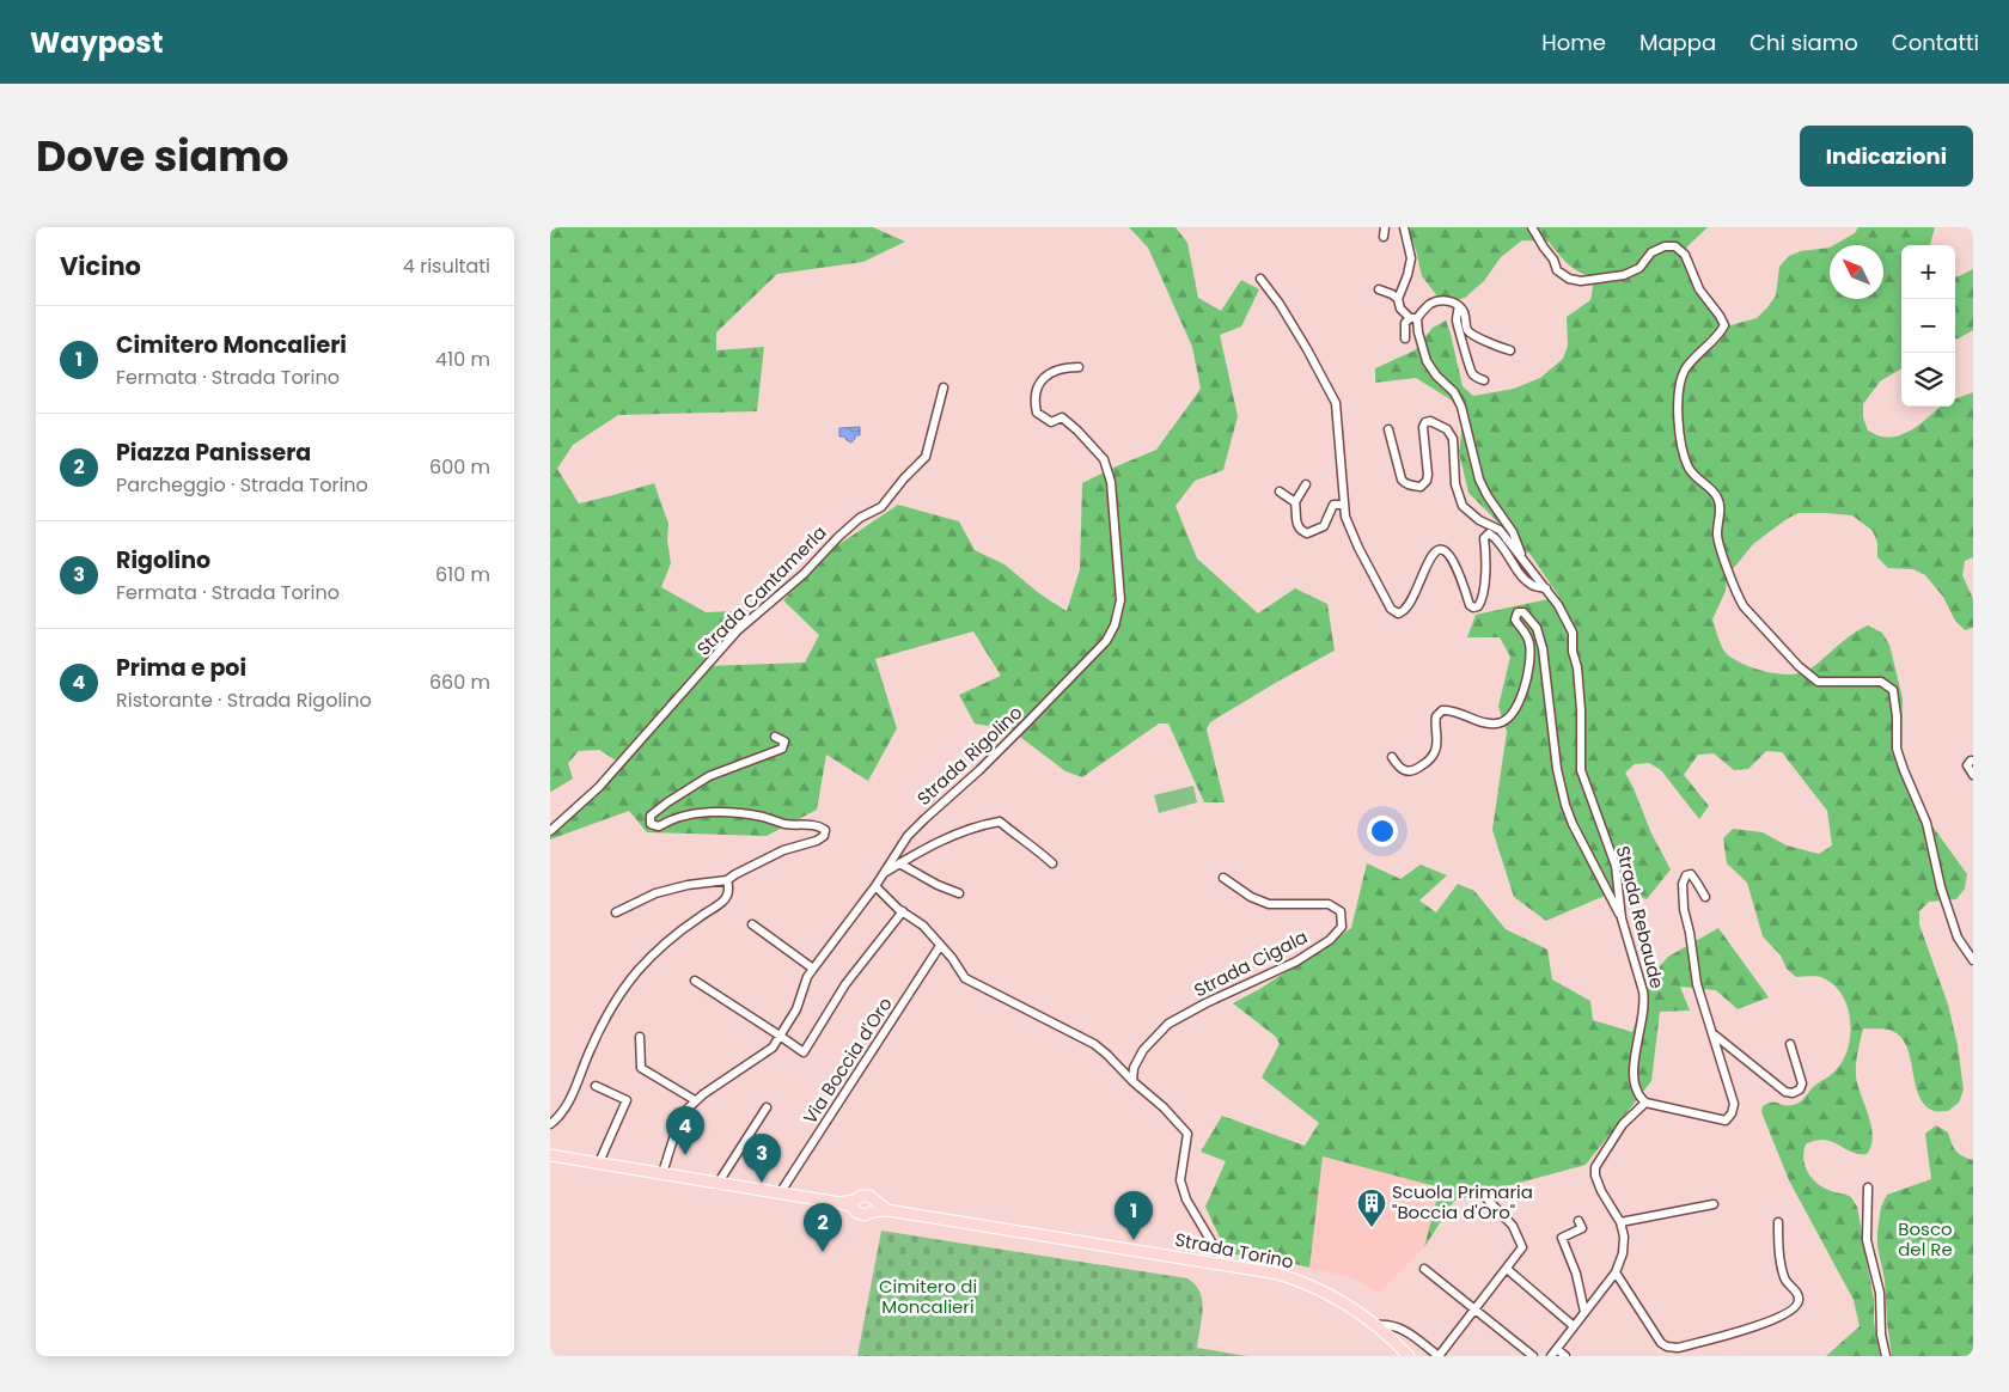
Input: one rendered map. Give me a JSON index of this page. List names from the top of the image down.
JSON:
{
  "streets": {
    "main road": ["Strada Torino"],
    "street": [
      "Strada Cantamerla",
      "Strada Rigolino",
      "Strada Rebaude",
      "Strada Cigala",
      "Via Boccia d'Oro"
    ]
  },
  "crossings": [
    ["Strada Rigolino", "Strada Torino"],
    ["Via Boccia d'Oro", "Strada Torino"]
  ],
  "parks": ["Bosco del Re", "Cimitero di Moncalieri"],
  "places": {
    "building": ["Scuola Primaria \"Boccia d'Oro\""]
  },
  "north": "top left",
  "page": {
    "header": "Waypost",
    "nav": [
      "Home",
      "Mappa",
      "Chi siamo",
      "Contatti"
    ],
    "title": "Dove siamo",
    "buttons": "Indicazioni",
    "heading": ["Vicino", "4 risultati"],
    "map_buttons": ["+", "−"],
    "list": [
      {
        "mark": "1",
        "name": "Cimitero Moncalieri",
        "note": "Fermata · Strada Torino",
        "value": "410 m"
      },
      {
        "mark": "2",
        "name": "Piazza Panissera",
        "note": "Parcheggio · Strada Torino",
        "value": "600 m"
      },
      {
        "mark": "3",
        "name": "Rigolino",
        "note": "Fermata · Strada Torino",
        "value": "610 m"
      },
      {
        "mark": "4",
        "name": "Prima e poi",
        "note": "Ristorante · Strada Rigolino",
        "value": "660 m"
      }
    ],
    "pins": [
      "4",
      "3",
      "1",
      "2"
    ]
  }
}
